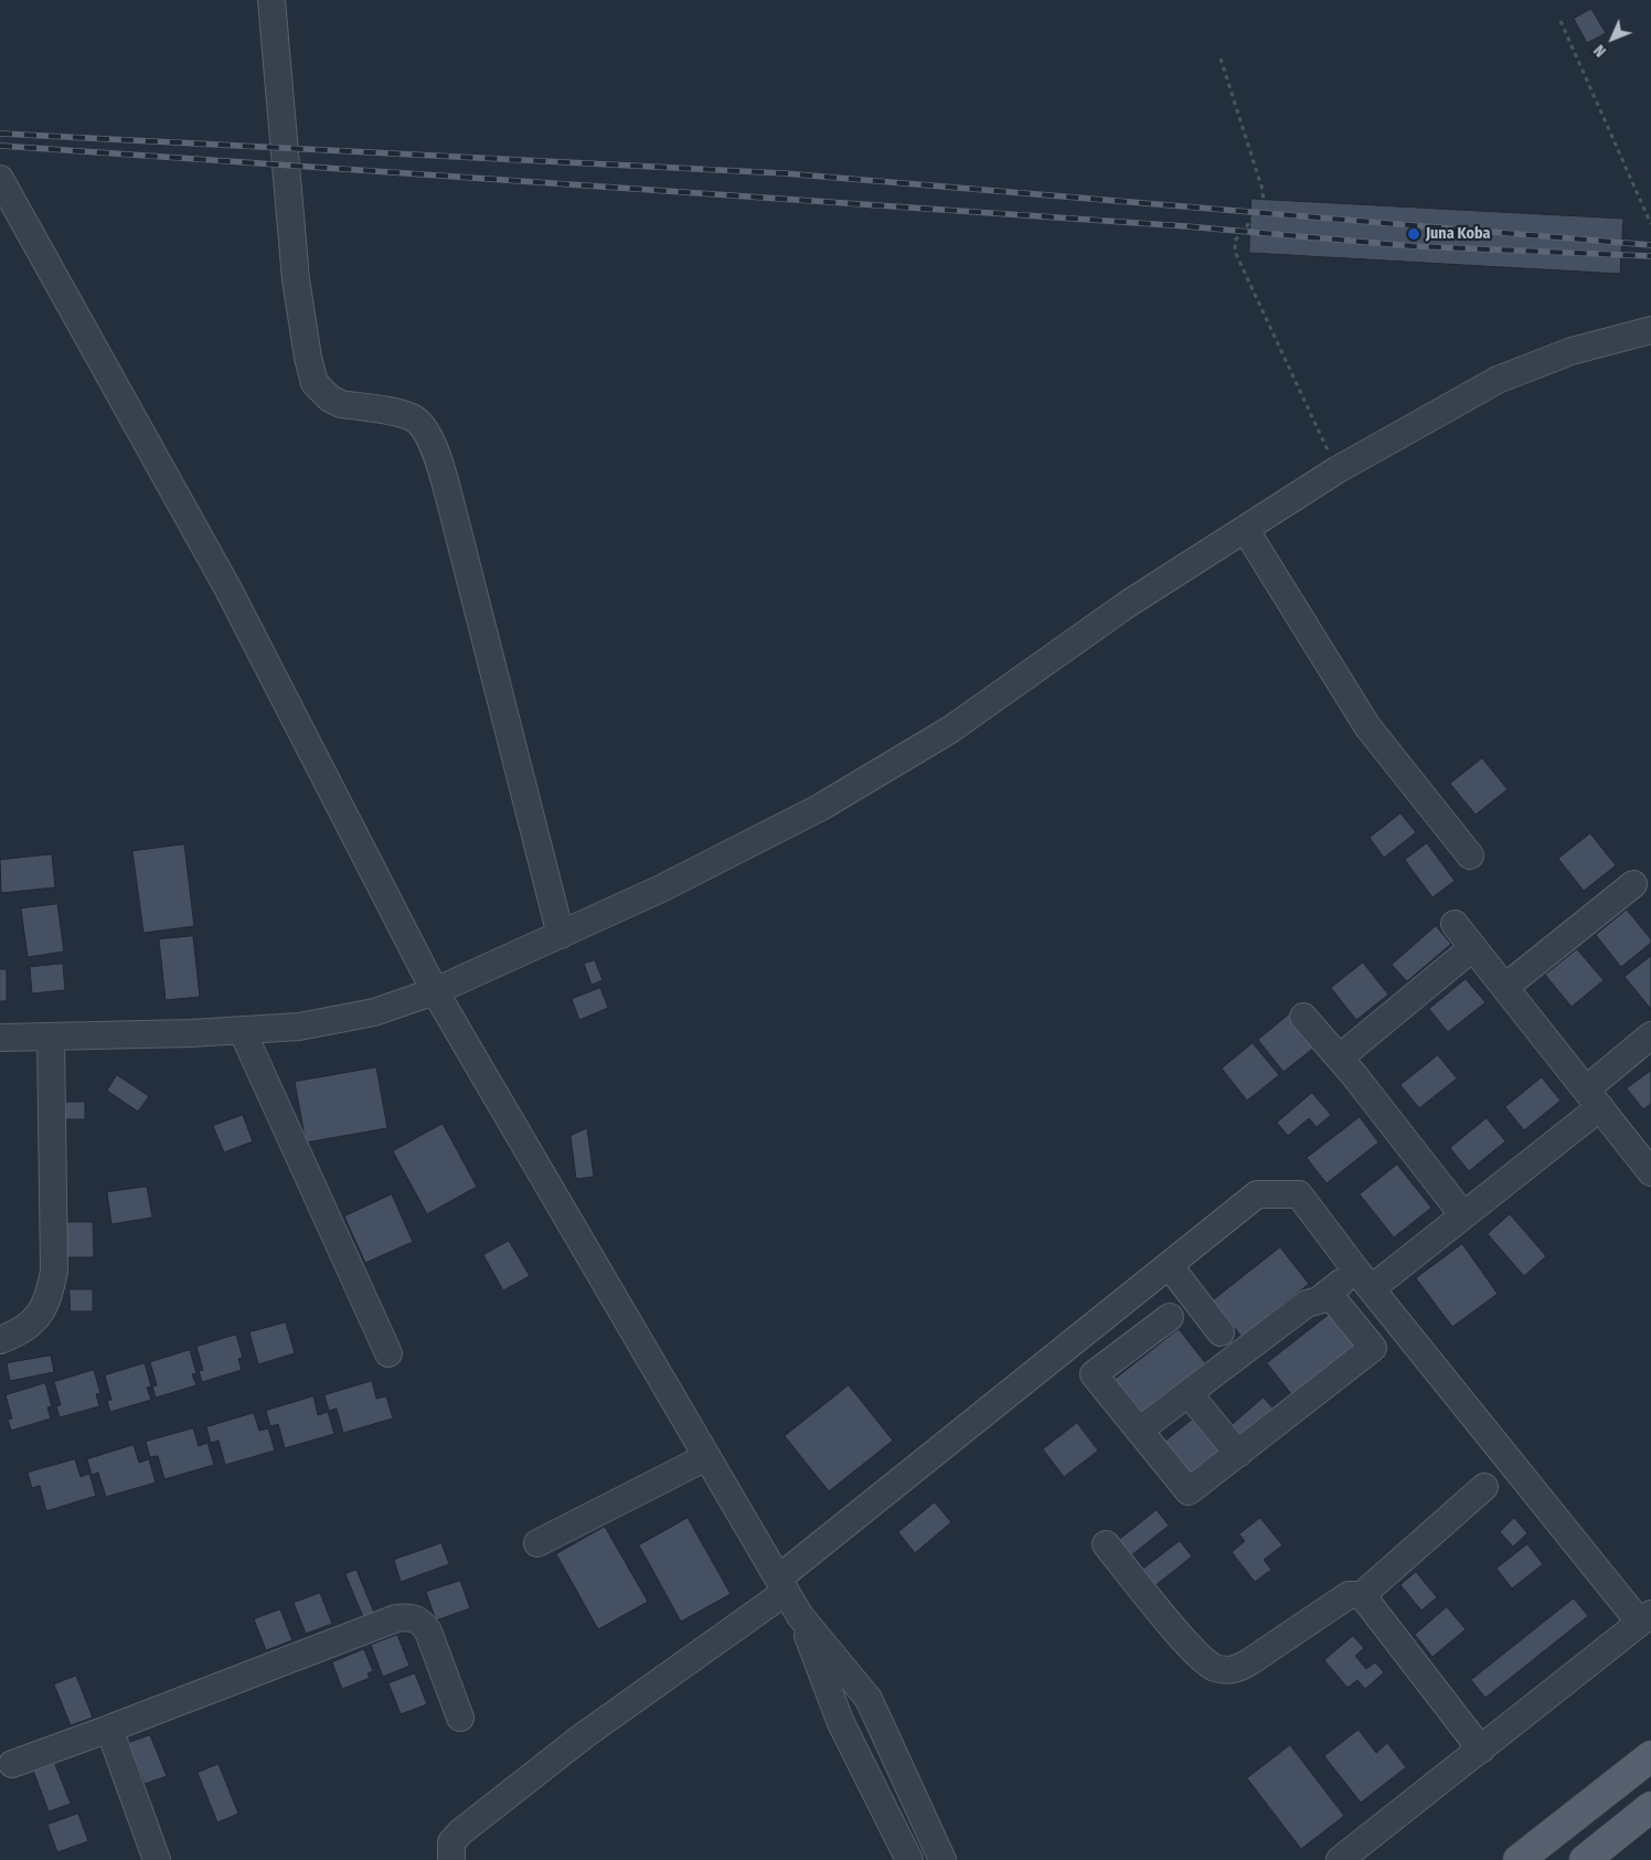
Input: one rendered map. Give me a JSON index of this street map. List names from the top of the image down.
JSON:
{
  "places": ["Juna Koba"],
  "north": "bottom left"
}
